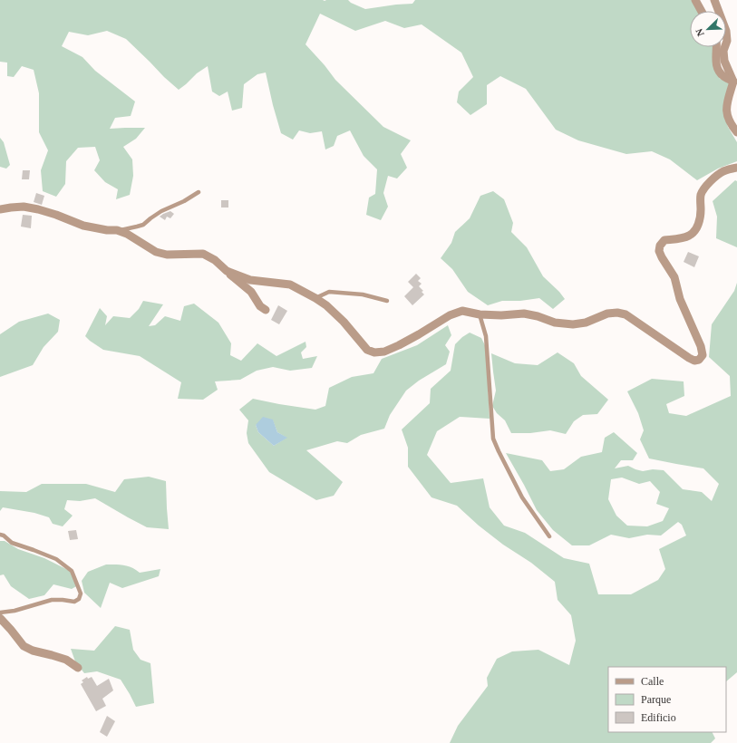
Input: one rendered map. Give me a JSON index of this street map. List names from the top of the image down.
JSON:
{
  "legend": ["Calle", "Parque", "Edificio"],
  "north": "bottom left"
}
